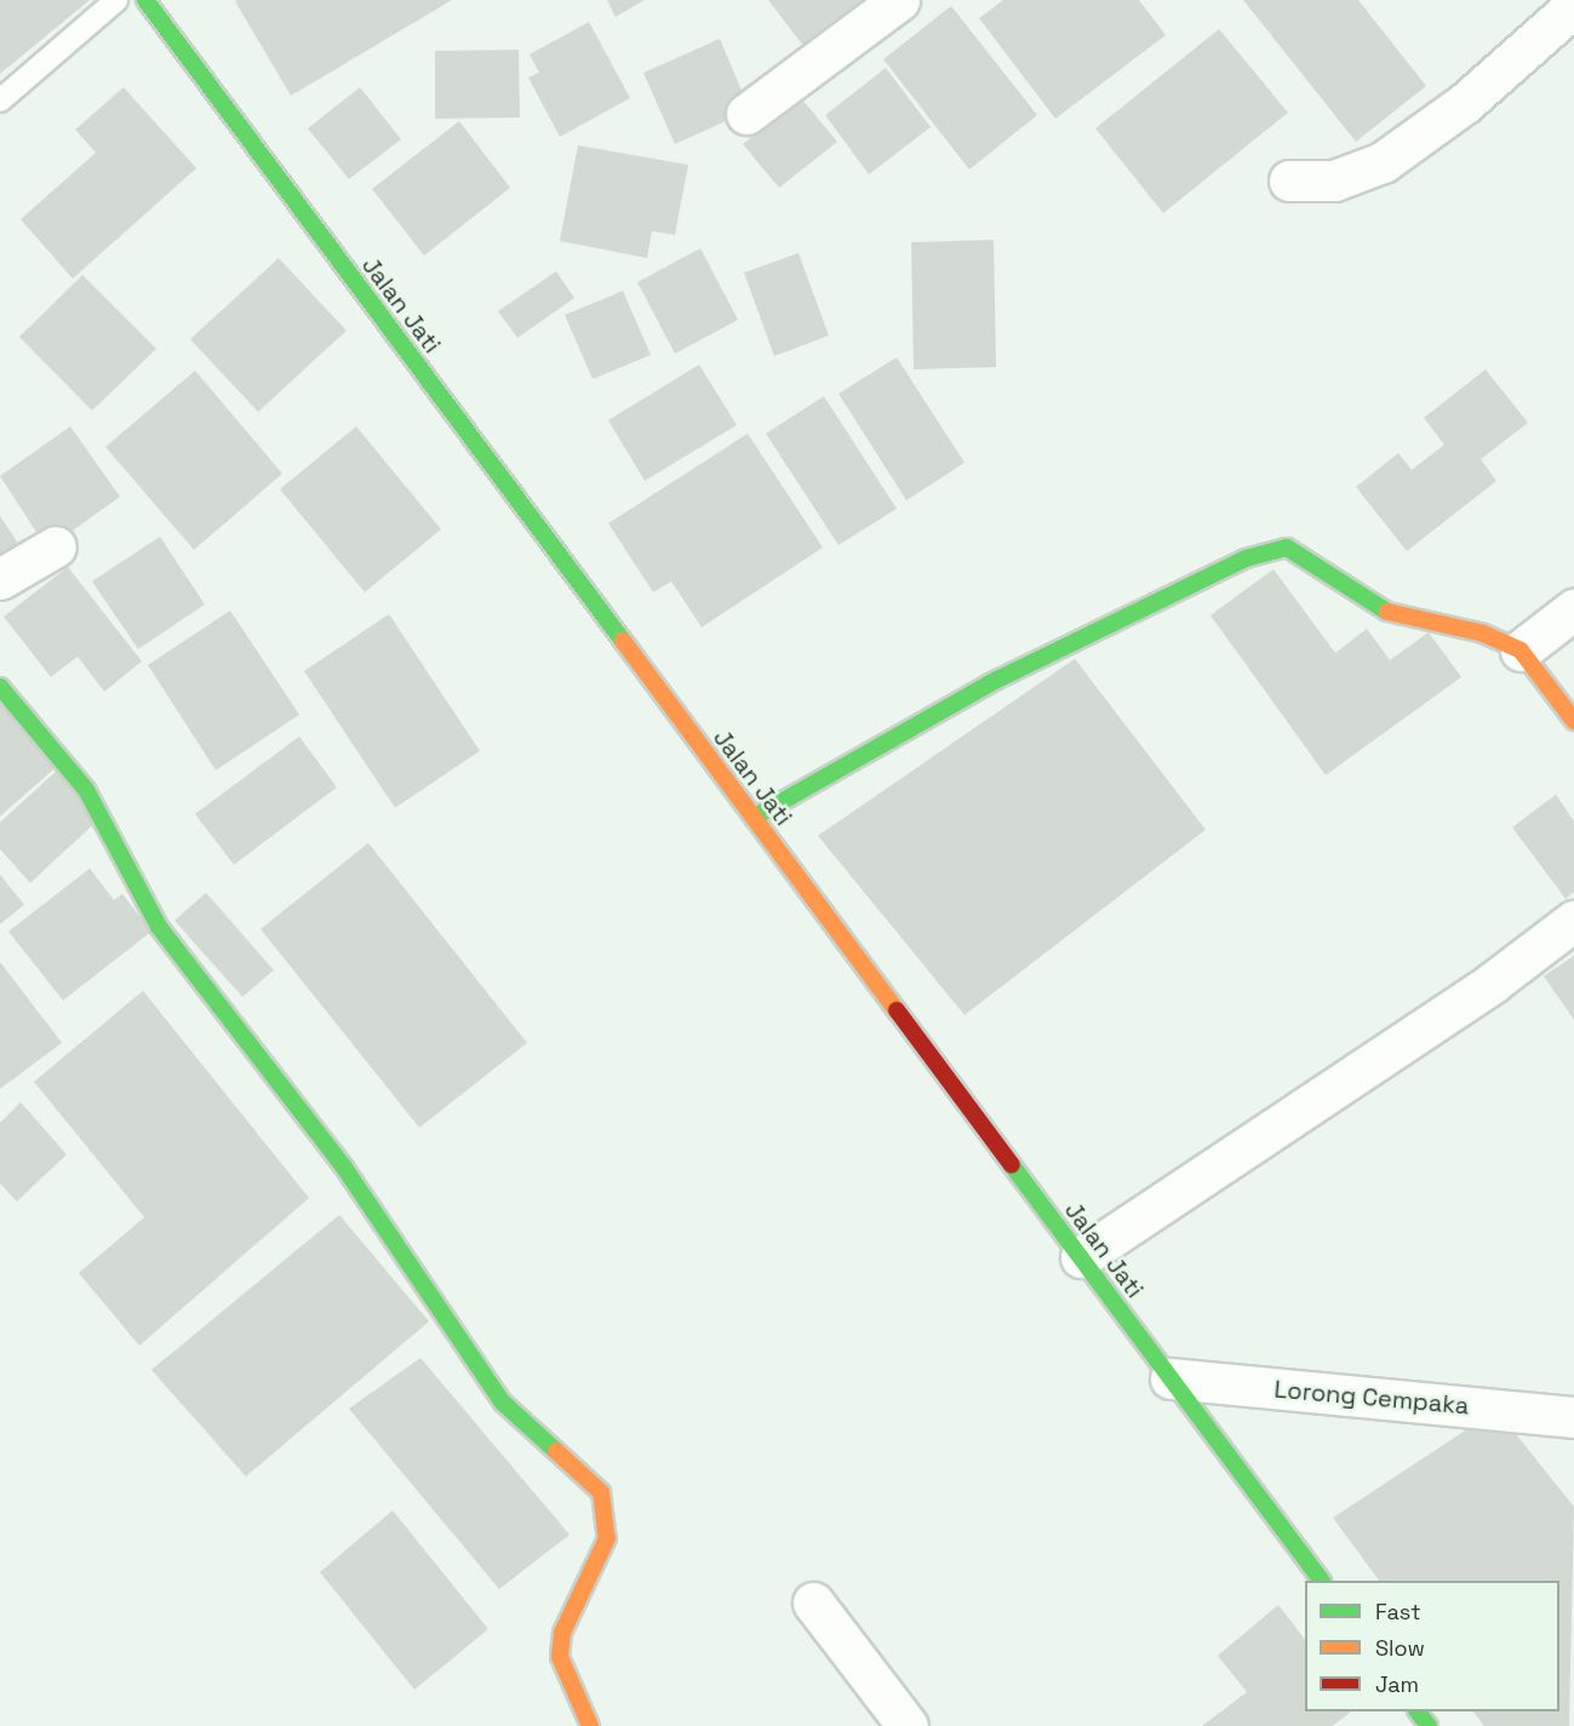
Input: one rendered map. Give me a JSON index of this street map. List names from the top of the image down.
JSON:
{
  "streets": {
    "street": ["Jalan Jati", "Lorong Cempaka"]
  },
  "crossings": [
    ["Jalan Jati", "Lorong Cempaka"]
  ],
  "legend": ["Fast", "Slow", "Jam"]
}
